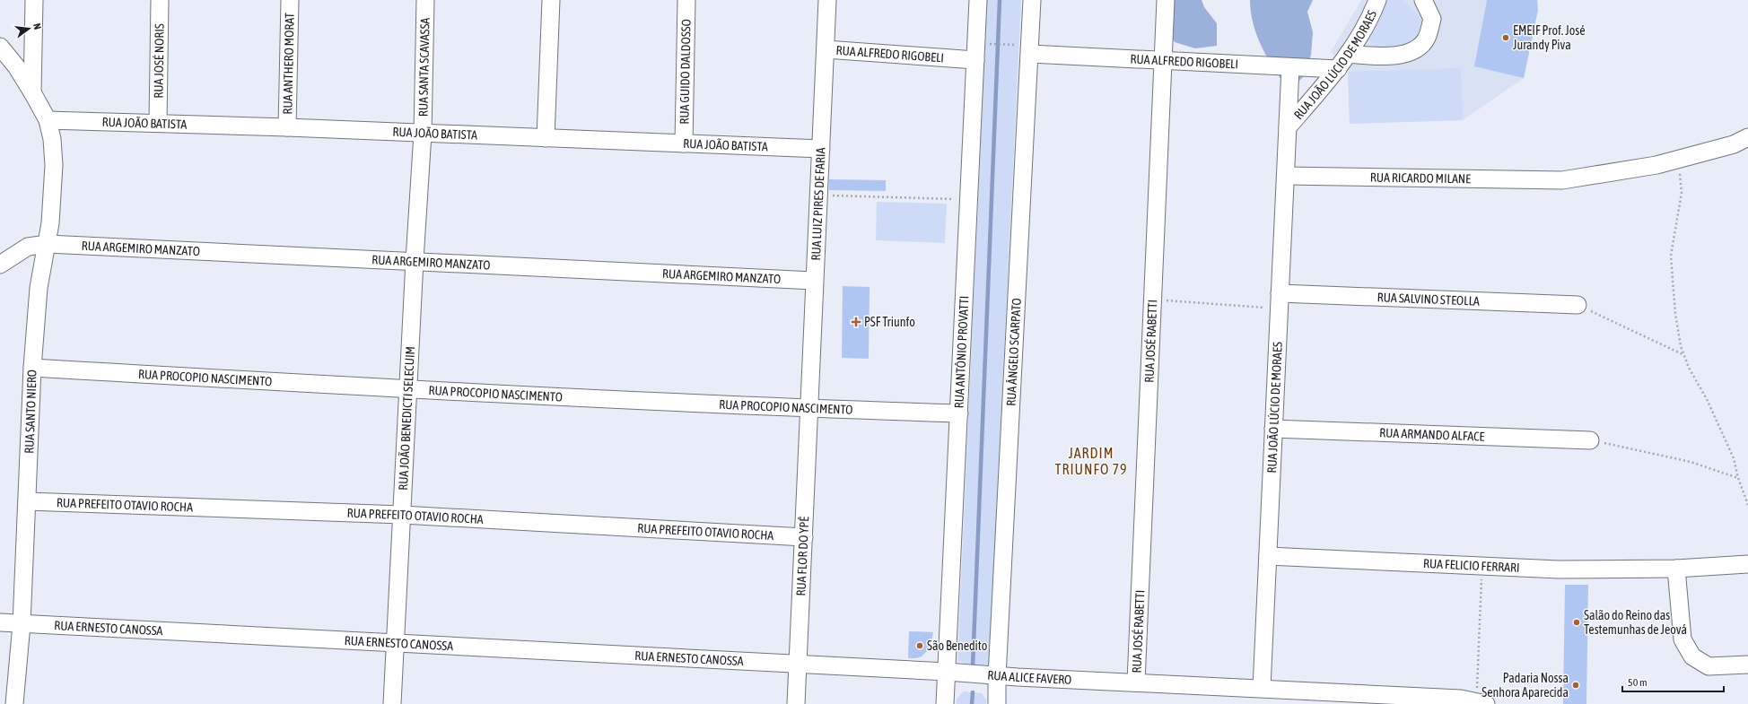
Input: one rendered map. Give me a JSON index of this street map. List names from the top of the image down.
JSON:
{
  "streets": {
    "street": [
      "RUA ALFREDO RIGOBELI",
      "RUA JOSÉ NORIS",
      "RUA ANTHERO MORAT",
      "RUA JOÃO LÚCIO DE MORAES",
      "RUA SANTA SCAVASSA",
      "RUA GUIDO DALDOSSO",
      "RUA JOÃO BATISTA",
      "RUA RICARDO MILANE",
      "RUA LUIZ PIRES DE FARIA",
      "RUA ARGEMIRO MANZATO",
      "RUA SALVINO STEOLLA",
      "RUA JOSÉ RABETTI",
      "RUA ÂNGELO SCARPATO",
      "RUA ANTÔNIO PROVATTI",
      "RUA PROCOPIO NASCIMENTO",
      "RUA SANTO NIERO",
      "RUA JOÃO BENEDICTI SELECUIM",
      "RUA ARMANDO ALFACE",
      "RUA PREFEITO OTAVIO ROCHA",
      "RUA FLOR DO YPÊ",
      "RUA FELICIO FERRARI",
      "RUA ERNESTO CANOSSA",
      "RUA ALICE FAVERO"
    ]
  },
  "crossings": [
    ["RUA ALFREDO RIGOBELI", "RUA JOÃO LÚCIO DE MORAES"],
    ["RUA ALFREDO RIGOBELI", "RUA LUIZ PIRES DE FARIA"],
    ["RUA ALFREDO RIGOBELI", "RUA JOSÉ RABETTI"],
    ["RUA ALFREDO RIGOBELI", "RUA ÂNGELO SCARPATO"],
    ["RUA ALFREDO RIGOBELI", "RUA ANTÔNIO PROVATTI"],
    ["RUA JOSÉ NORIS", "RUA JOÃO BATISTA"],
    ["RUA ANTHERO MORAT", "RUA JOÃO BATISTA"],
    ["RUA JOÃO LÚCIO DE MORAES", "RUA RICARDO MILANE"],
    ["RUA JOÃO LÚCIO DE MORAES", "RUA SALVINO STEOLLA"],
    ["RUA JOÃO LÚCIO DE MORAES", "RUA ARMANDO ALFACE"],
    ["RUA JOÃO LÚCIO DE MORAES", "RUA FELICIO FERRARI"],
    ["RUA JOÃO LÚCIO DE MORAES", "RUA ALICE FAVERO"],
    ["RUA SANTA SCAVASSA", "RUA JOÃO BATISTA"],
    ["RUA SANTA SCAVASSA", "RUA JOÃO BENEDICTI SELECUIM"],
    ["RUA GUIDO DALDOSSO", "RUA JOÃO BATISTA"],
    ["RUA JOÃO BATISTA", "RUA LUIZ PIRES DE FARIA"],
    ["RUA JOÃO BATISTA", "RUA SANTO NIERO"],
    ["RUA JOÃO BATISTA", "RUA JOÃO BENEDICTI SELECUIM"],
    ["RUA LUIZ PIRES DE FARIA", "RUA ARGEMIRO MANZATO"],
    ["RUA LUIZ PIRES DE FARIA", "RUA PROCOPIO NASCIMENTO"],
    ["RUA LUIZ PIRES DE FARIA", "RUA FLOR DO YPÊ"],
    ["RUA ARGEMIRO MANZATO", "RUA SANTO NIERO"],
    ["RUA ARGEMIRO MANZATO", "RUA JOÃO BENEDICTI SELECUIM"],
    ["RUA JOSÉ RABETTI", "RUA ALICE FAVERO"],
    ["RUA ÂNGELO SCARPATO", "RUA ALICE FAVERO"],
    ["RUA ANTÔNIO PROVATTI", "RUA PROCOPIO NASCIMENTO"],
    ["RUA ANTÔNIO PROVATTI", "RUA ALICE FAVERO"],
    ["RUA PROCOPIO NASCIMENTO", "RUA SANTO NIERO"],
    ["RUA PROCOPIO NASCIMENTO", "RUA JOÃO BENEDICTI SELECUIM"],
    ["RUA PROCOPIO NASCIMENTO", "RUA FLOR DO YPÊ"],
    ["RUA SANTO NIERO", "RUA PREFEITO OTAVIO ROCHA"],
    ["RUA SANTO NIERO", "RUA ERNESTO CANOSSA"],
    ["RUA JOÃO BENEDICTI SELECUIM", "RUA PREFEITO OTAVIO ROCHA"],
    ["RUA JOÃO BENEDICTI SELECUIM", "RUA ERNESTO CANOSSA"],
    ["RUA PREFEITO OTAVIO ROCHA", "RUA FLOR DO YPÊ"],
    ["RUA FLOR DO YPÊ", "RUA ERNESTO CANOSSA"],
    ["RUA FLOR DO YPÊ", "RUA ALICE FAVERO"],
    ["RUA ERNESTO CANOSSA", "RUA ALICE FAVERO"]
  ],
  "districts": ["JARDIM TRIUNFO 79"],
  "places": {
    "other": [
      "EMEIF Prof. José Jurandy Piva",
      "Salão do Reino das Testemunhas de Jeová",
      "São Benedito",
      "Padaria Nossa Senhora Aparecida"
    ],
    "health": ["PSF Triunfo"]
  },
  "scale_bar": "50 m",
  "north": "right"
}
